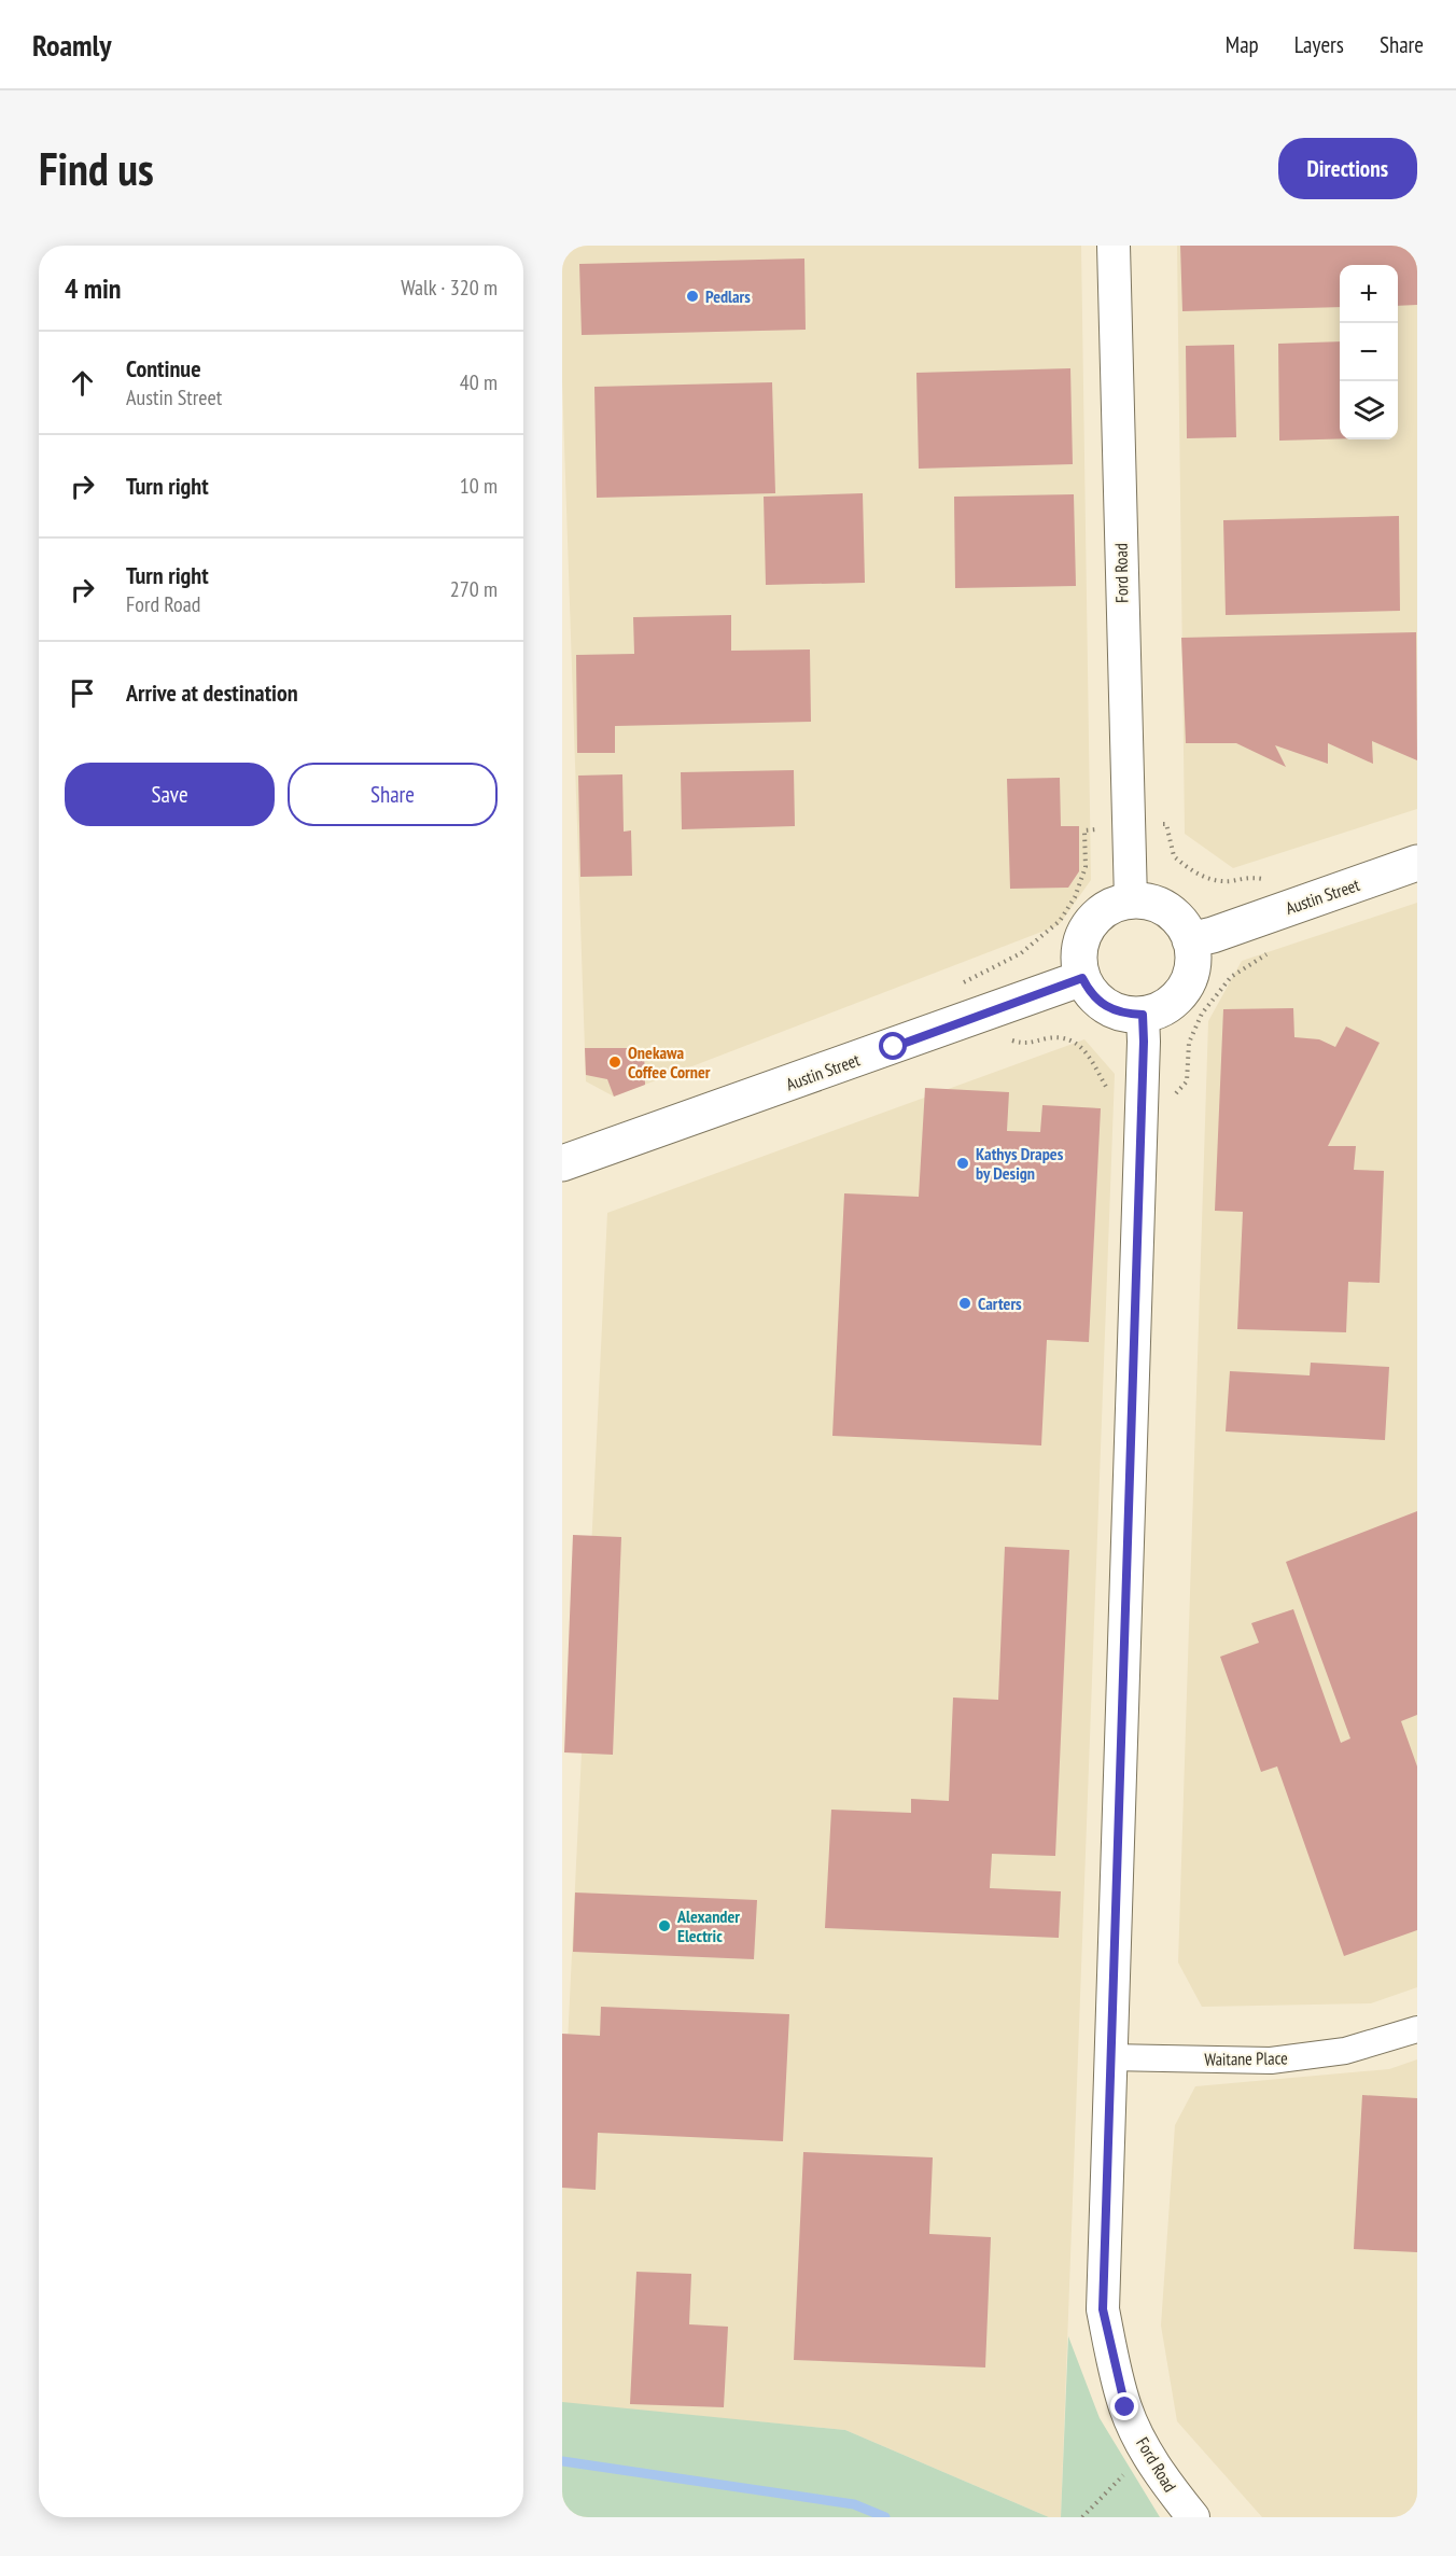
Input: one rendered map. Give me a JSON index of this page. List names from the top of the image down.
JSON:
{
  "streets": {
    "main road": ["Austin Street"],
    "street": ["Ford Road", "Waitane Place"]
  },
  "crossings": [
    ["Ford Road", "Austin Street"],
    ["Ford Road", "Waitane Place"]
  ],
  "places": [
    "Pedlars",
    "Onekawa Coffee Corner",
    "Kathys Drapes by Design",
    "Carters",
    "Alexander Electric"
  ],
  "page": {
    "header": "Roamly",
    "nav": ["Map", "Layers", "Share"],
    "buttons": [
      "Directions",
      ["Save", "Share"]
    ],
    "title": "Find us",
    "heading": ["4 min", "Walk · 320 m"],
    "map_buttons": ["+", "−"],
    "list": [
      ["Continue", "Austin Street", "40 m"],
      ["Turn right", "10 m"],
      ["Turn right", "Ford Road", "270 m"],
      "Arrive at destination"
    ]
  }
}
